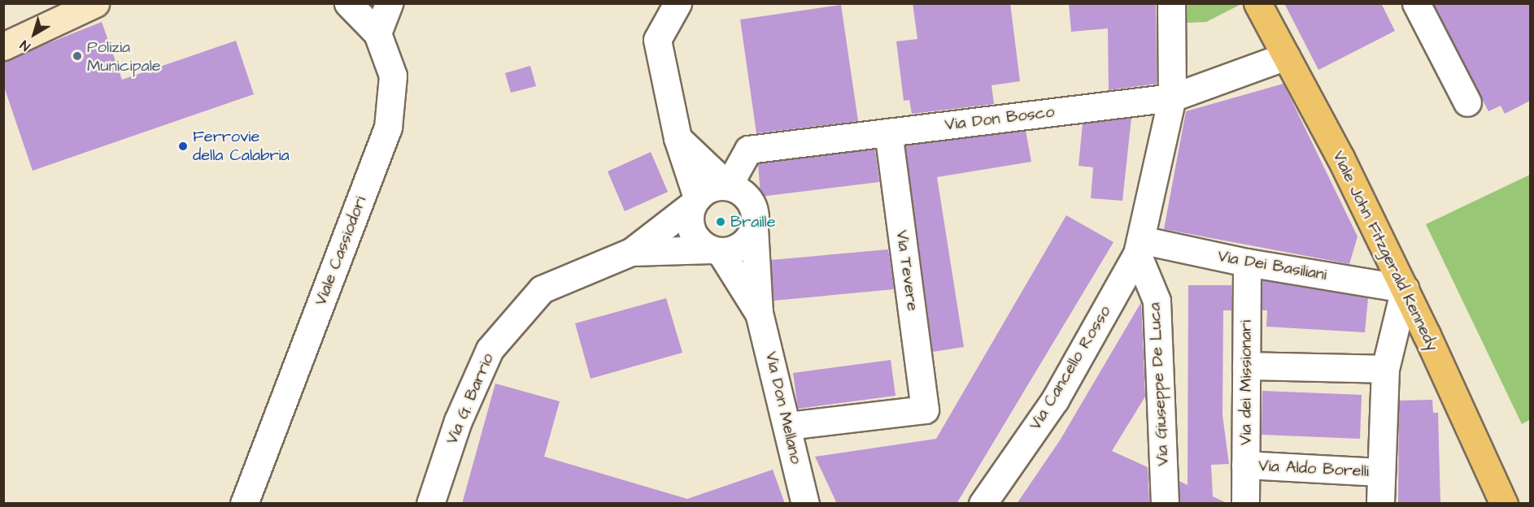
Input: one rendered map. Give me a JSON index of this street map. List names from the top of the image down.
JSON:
{
  "streets": {
    "main road": ["Viale John Fitzgerald Kennedy"],
    "street": [
      "Via Don Bosco",
      "Viale Cassiodori",
      "Via Dei Basiliani",
      "Via Tevere",
      "Via Cancello Rosso",
      "Via dei Missionari",
      "Via Giuseppe De Luca",
      "Via G. Barrio",
      "Via Don Mellano",
      "Via Aldo Borelli"
    ]
  },
  "crossings": [
    ["Via Don Bosco", "Viale John Fitzgerald Kennedy"],
    ["Via Don Bosco", "Via Tevere"],
    ["Viale John Fitzgerald Kennedy", "Via Dei Basiliani"],
    ["Via Dei Basiliani", "Via Cancello Rosso"],
    ["Via Dei Basiliani", "Via dei Missionari"],
    ["Via Dei Basiliani", "Via Giuseppe De Luca"],
    ["Via Tevere", "Via Don Mellano"],
    ["Via Cancello Rosso", "Via Giuseppe De Luca"],
    ["Via dei Missionari", "Via Aldo Borelli"]
  ],
  "places": ["Polizia Municipale", "Ferrovie della Calabria", "Braille"],
  "north": "bottom left"
}
